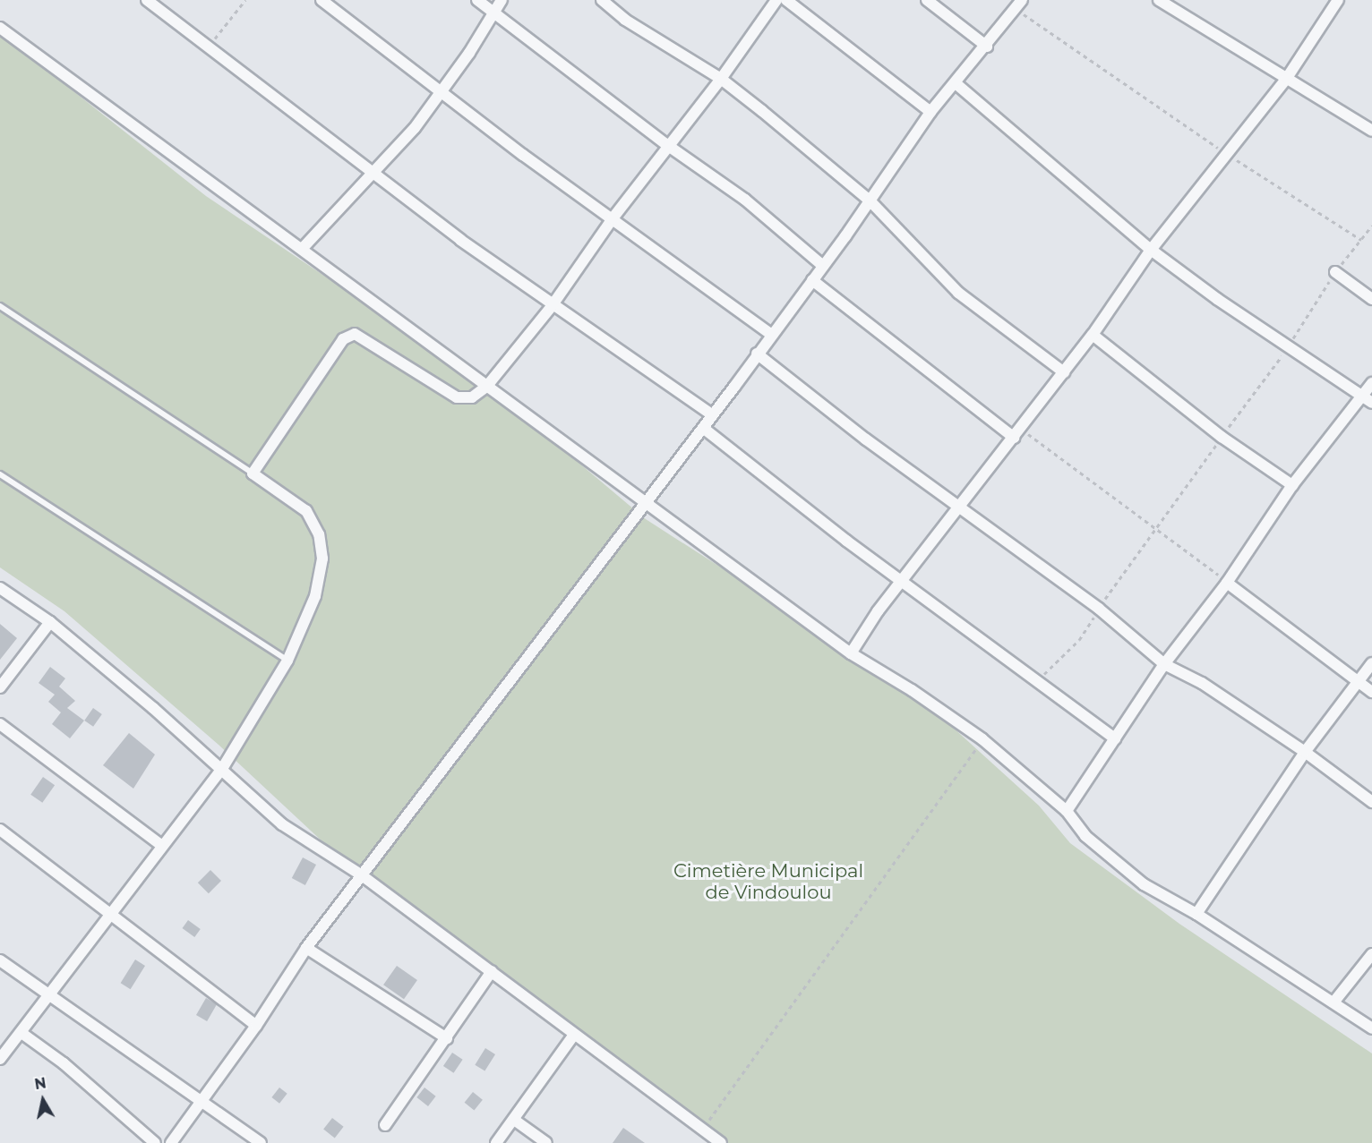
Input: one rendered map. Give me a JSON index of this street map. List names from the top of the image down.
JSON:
{
  "parks": ["Cimetière Municipal de Vindoulou"],
  "north": "top"
}
